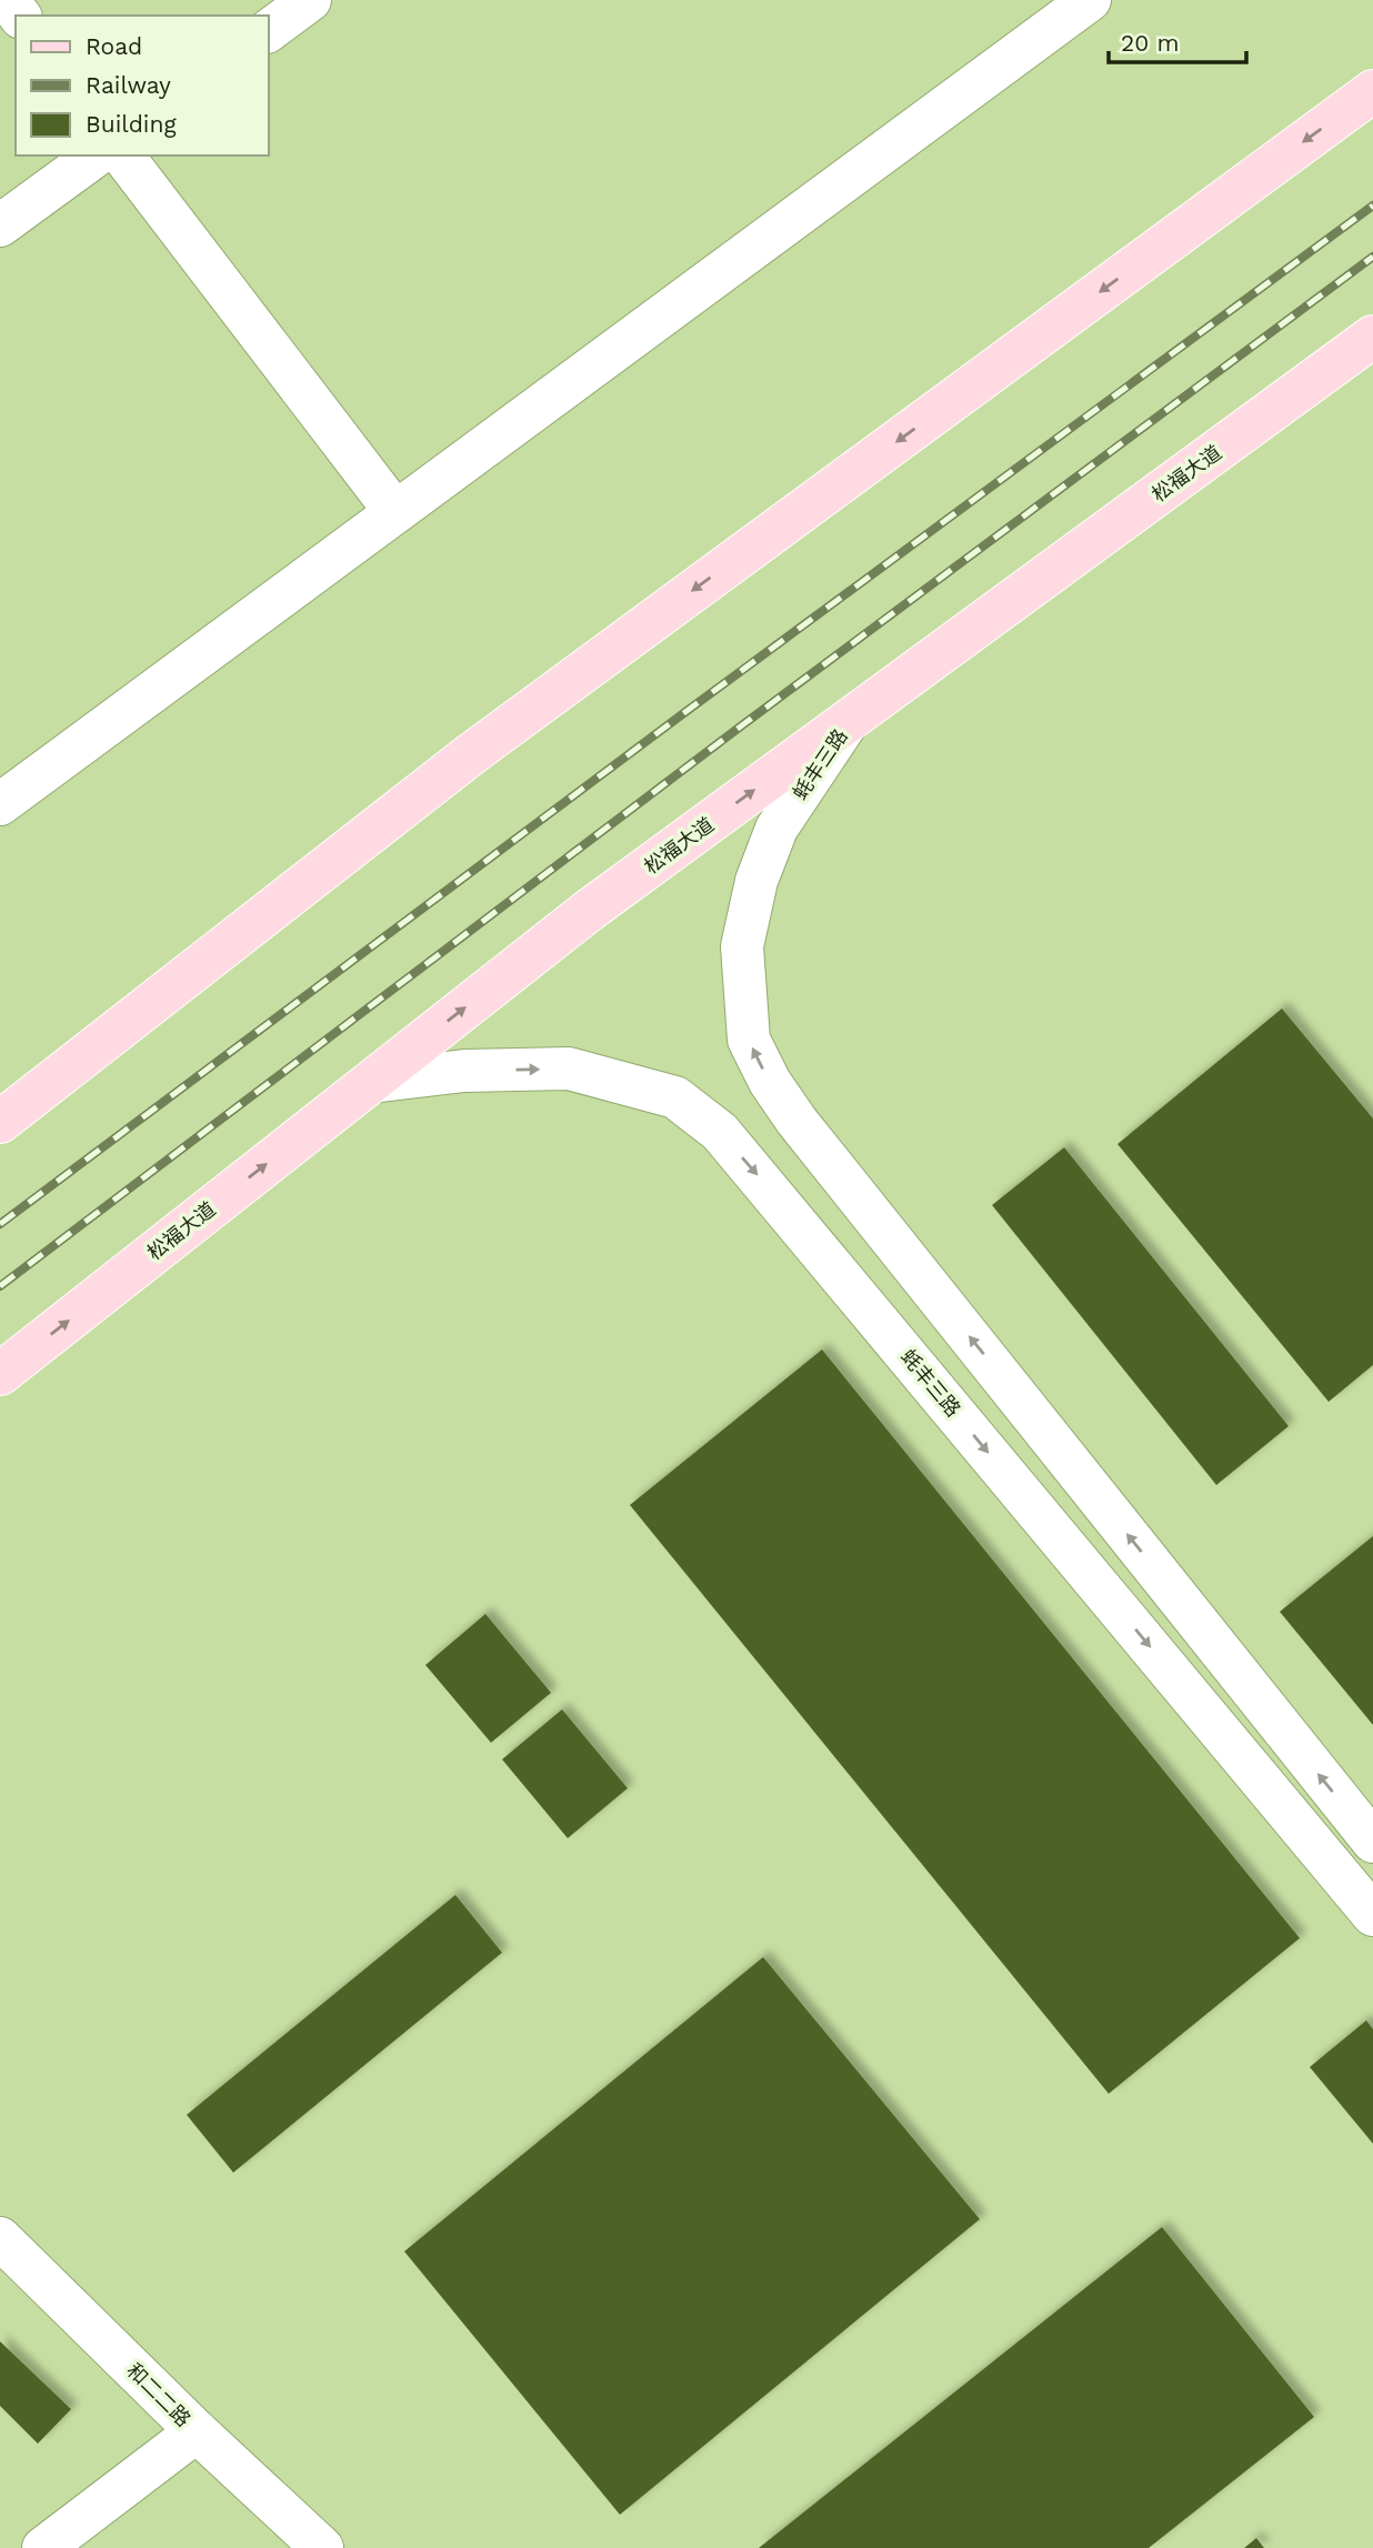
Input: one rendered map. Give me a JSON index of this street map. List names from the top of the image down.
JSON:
{
  "streets": {
    "main road": ["松福大道"],
    "street": ["蚝丰三路", "和二二路"]
  },
  "crossings": [
    ["松福大道", "蚝丰三路"]
  ],
  "legend": ["Road", "Railway", "Building"],
  "scale_bar": "20 m"
}
